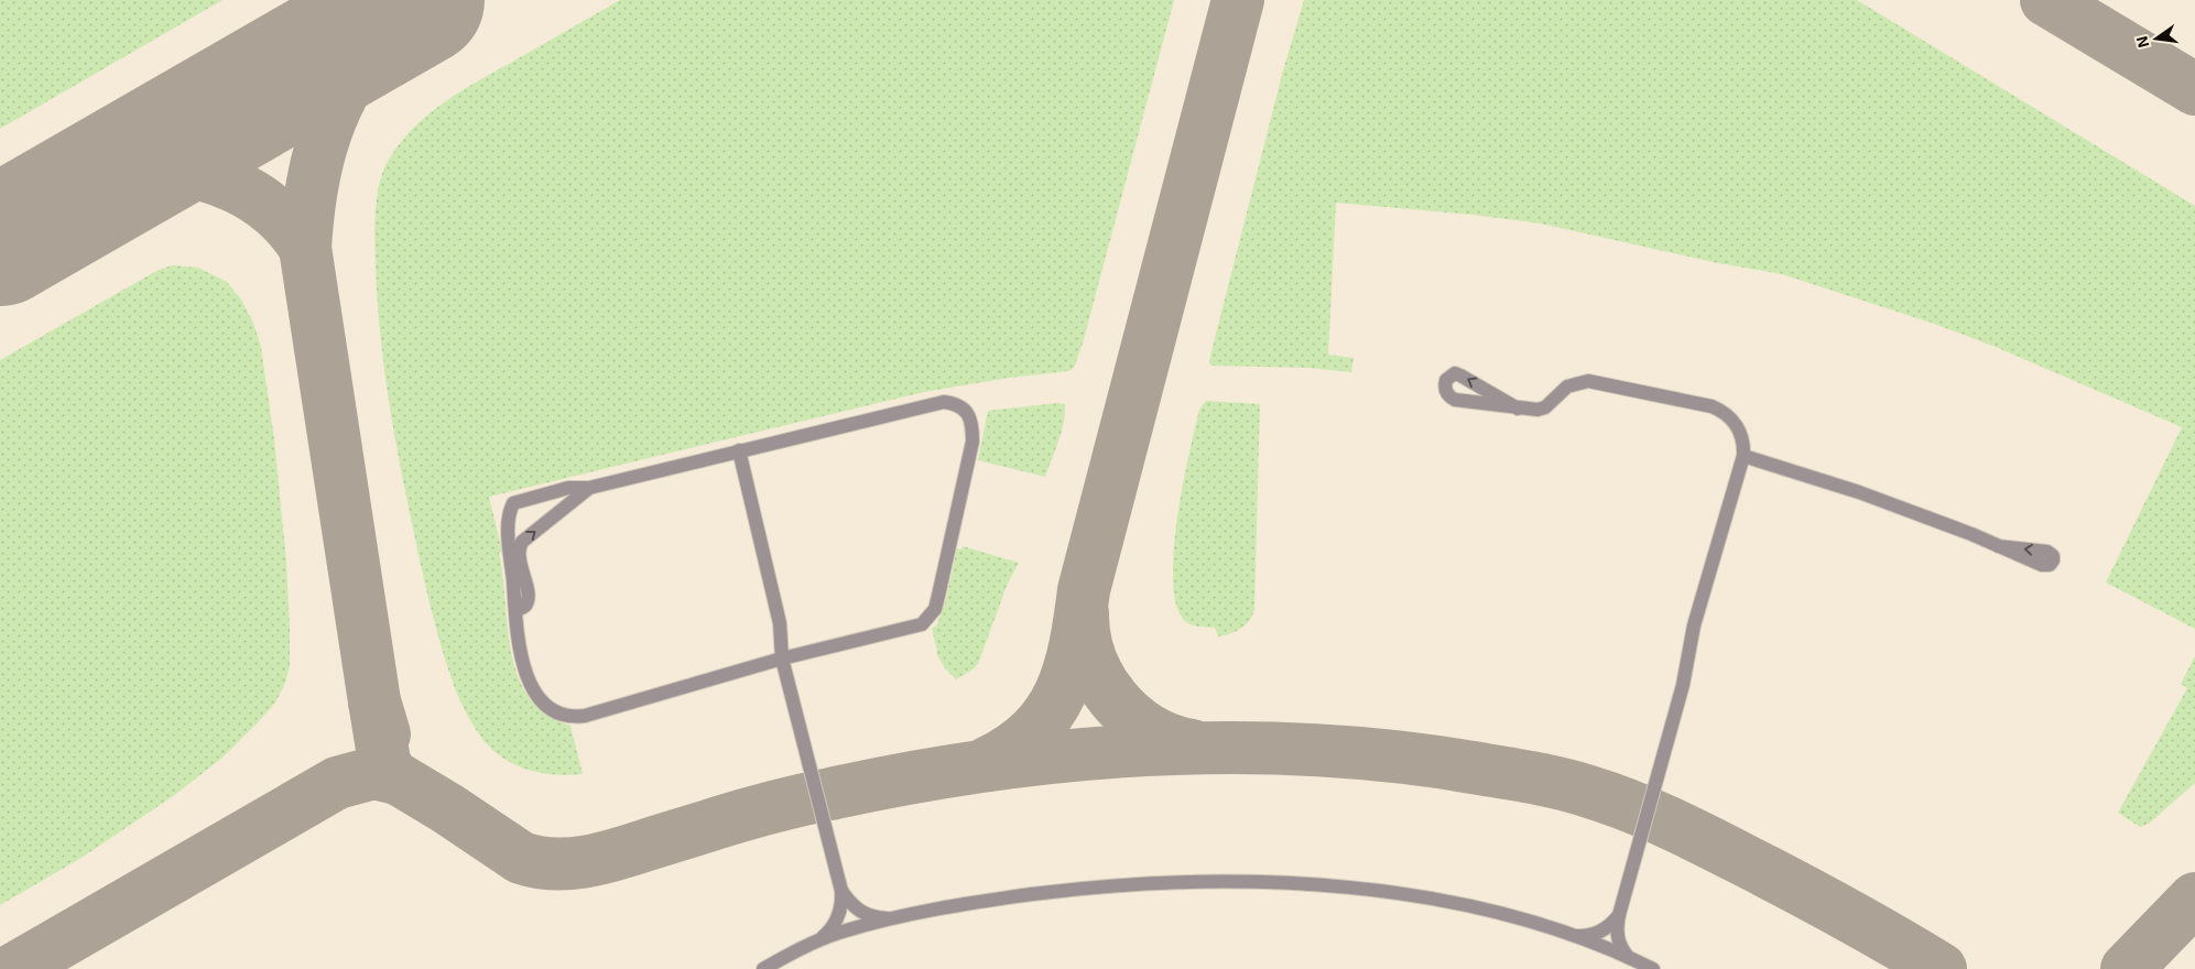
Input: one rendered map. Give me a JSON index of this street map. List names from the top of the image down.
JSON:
{
  "north": "left"
}
